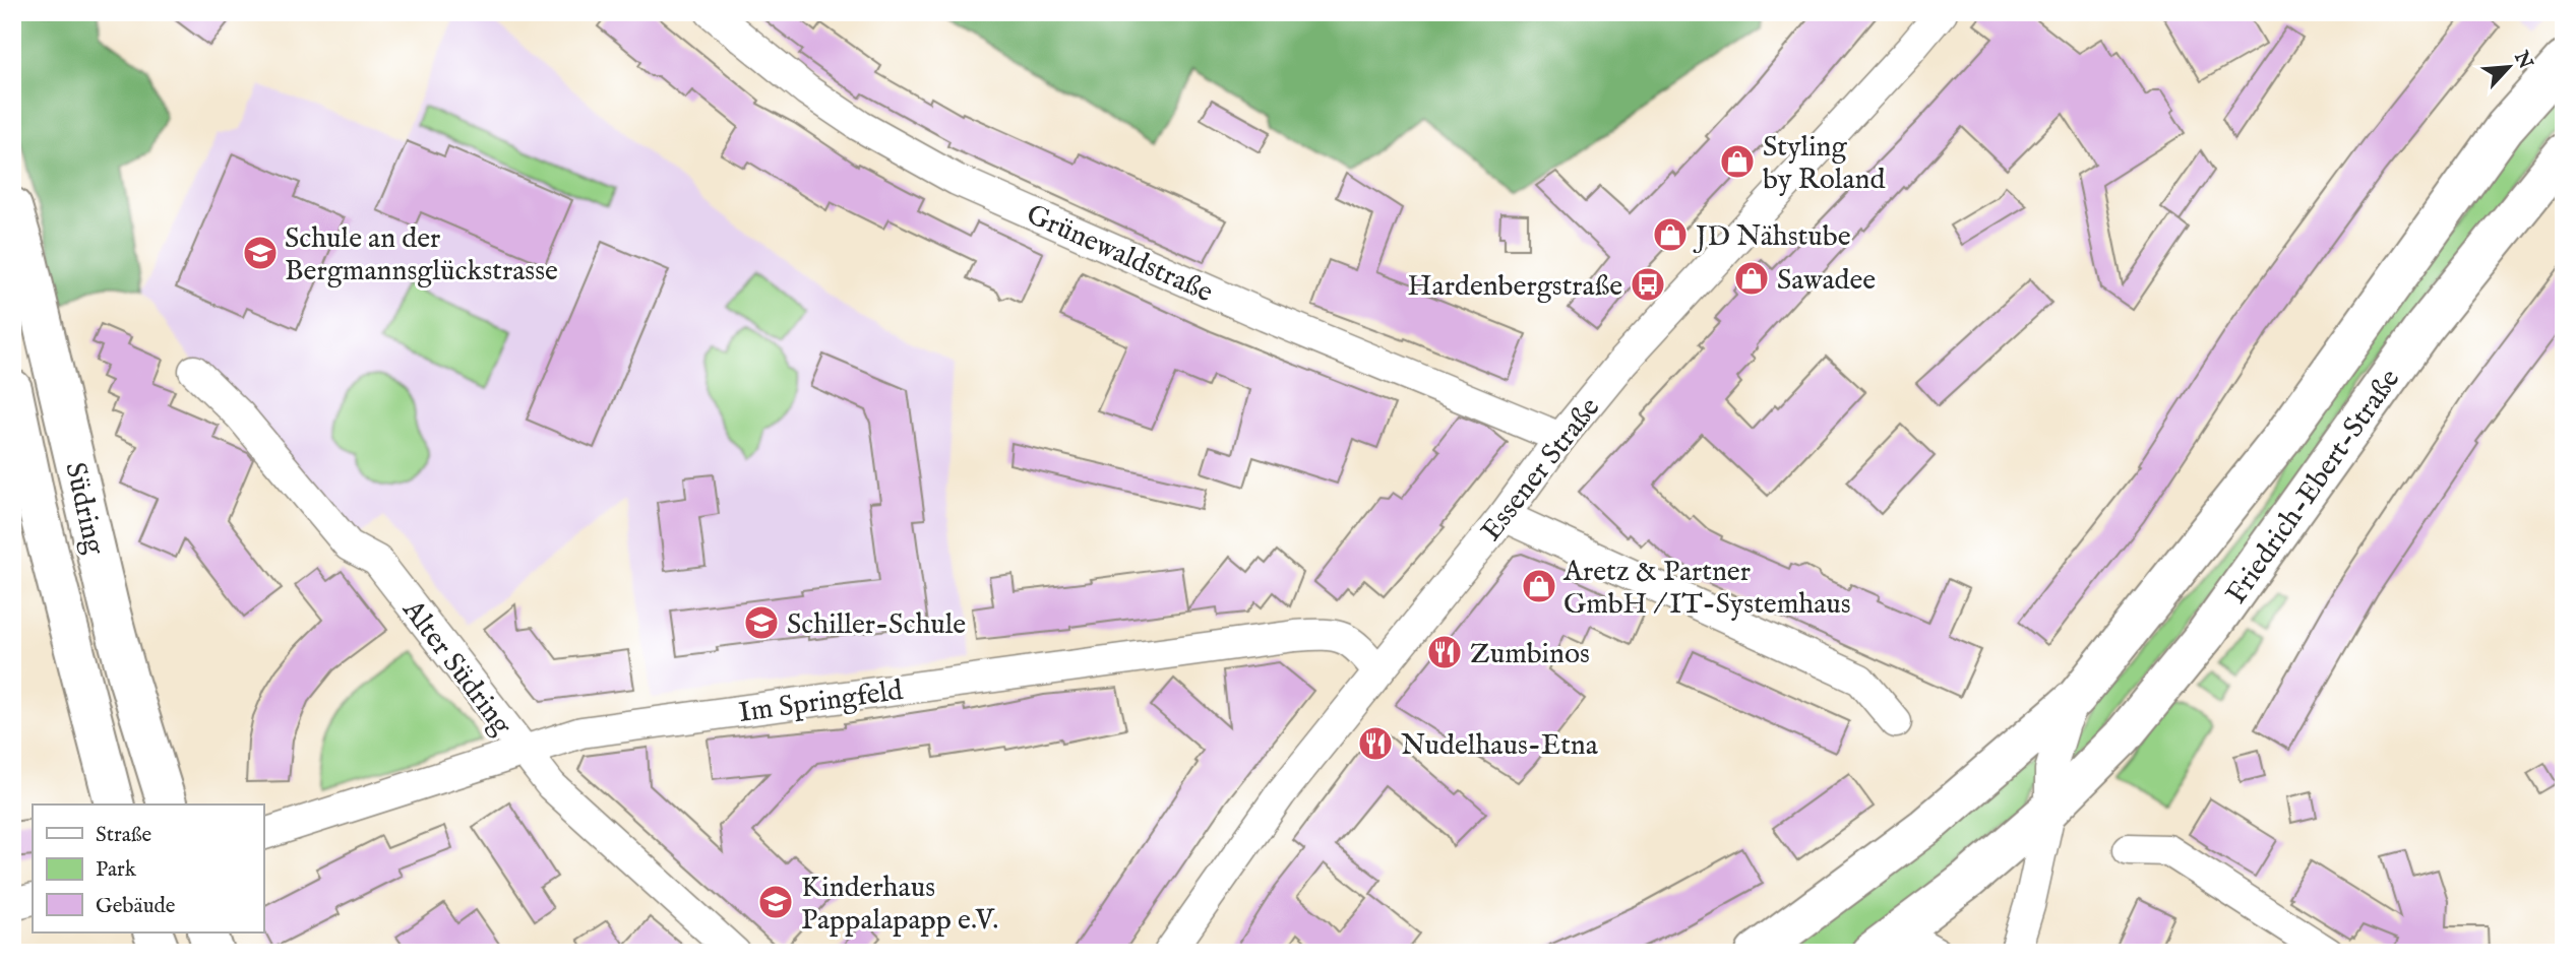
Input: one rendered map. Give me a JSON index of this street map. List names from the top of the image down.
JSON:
{
  "streets": {
    "main road": ["Friedrich-Ebert-Straße", "Südring"],
    "street": [
      "Grünewaldstraße",
      "Essener Straße",
      "Alter Südring",
      "Im Springfeld"
    ]
  },
  "crossings": [
    ["Grünewaldstraße", "Essener Straße"],
    ["Essener Straße", "Im Springfeld"],
    ["Alter Südring", "Im Springfeld"]
  ],
  "places": {
    "shop": [
      "Styling by Roland",
      "JD Nähstube",
      "Sawadee",
      "Aretz & Partner GmbH / IT-Systemhaus"
    ],
    "school or university": ["Schule an der Bergmannsglückstrasse", "Schiller-Schule", "Kinderhaus Pappalapapp e.V."],
    "bus stop": ["Hardenbergstraße"],
    "restaurant": ["Zumbinos", "Nudelhaus-Etna"]
  },
  "legend": ["Straße", "Park", "Gebäude"],
  "north": "top right"
}
